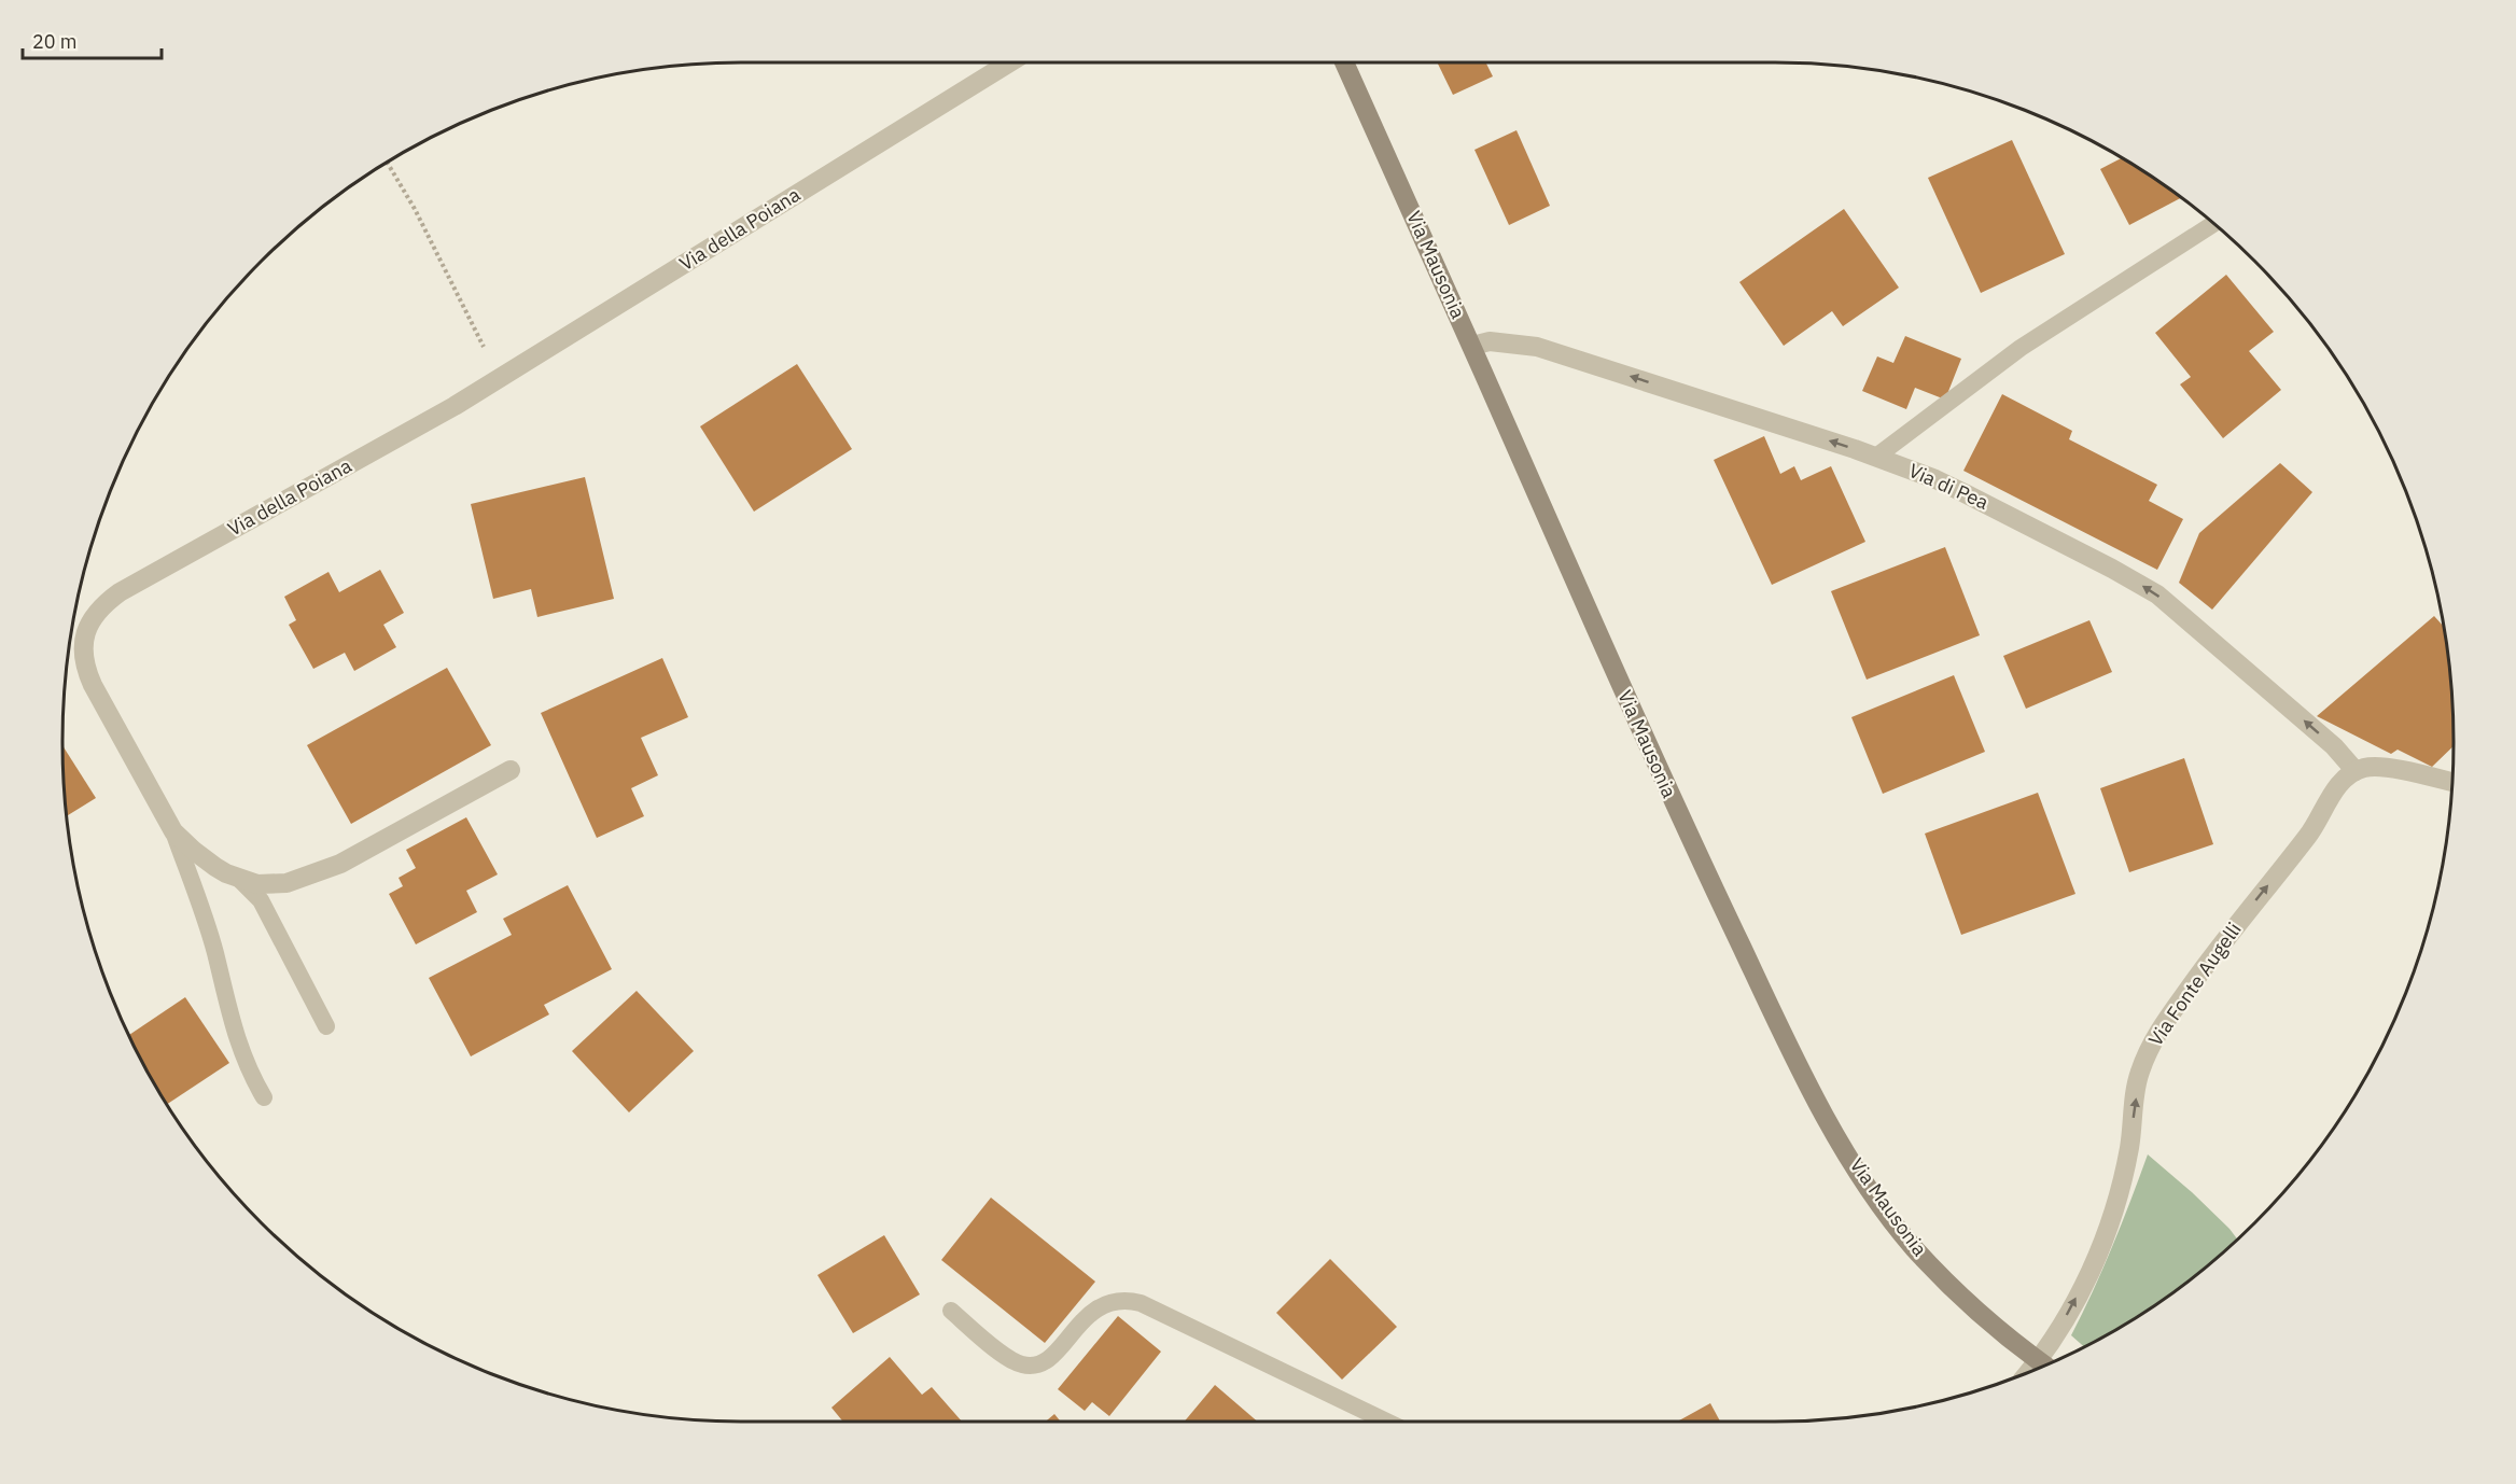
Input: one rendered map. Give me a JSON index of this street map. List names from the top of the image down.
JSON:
{
  "streets": {
    "main road": ["Via Mausonia"],
    "street": ["Via della Poiana", "Via di Pea", "Via Fonte Augelli"]
  },
  "crossings": [
    ["Via Mausonia", "Via di Pea"],
    ["Via Mausonia", "Via Fonte Augelli"],
    ["Via di Pea", "Via Fonte Augelli"]
  ],
  "one_way": ["Via di Pea", "Via Fonte Augelli"],
  "scale_bar": "20 m"
}
